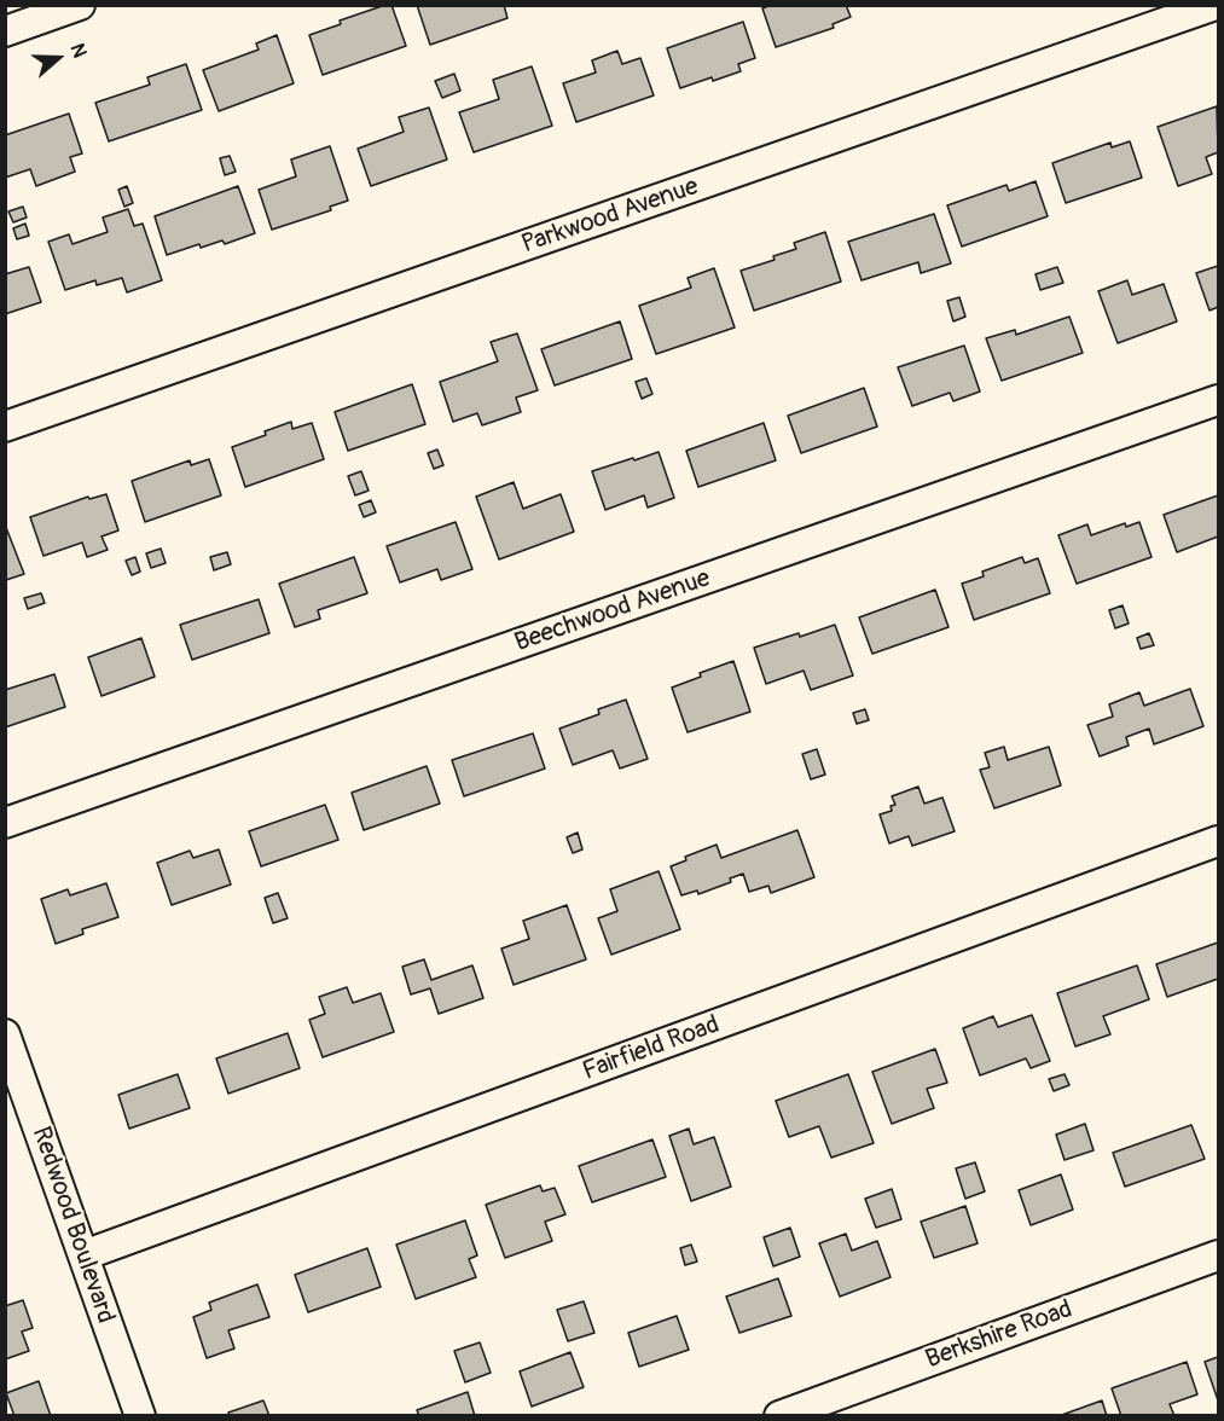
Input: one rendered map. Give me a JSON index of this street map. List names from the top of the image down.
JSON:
{
  "streets": {
    "street": [
      "Parkwood Avenue",
      "Beechwood Avenue",
      "Fairfield Road",
      "Redwood Boulevard",
      "Berkshire Road"
    ]
  },
  "crossings": [
    ["Fairfield Road", "Redwood Boulevard"]
  ],
  "north": "right"
}
